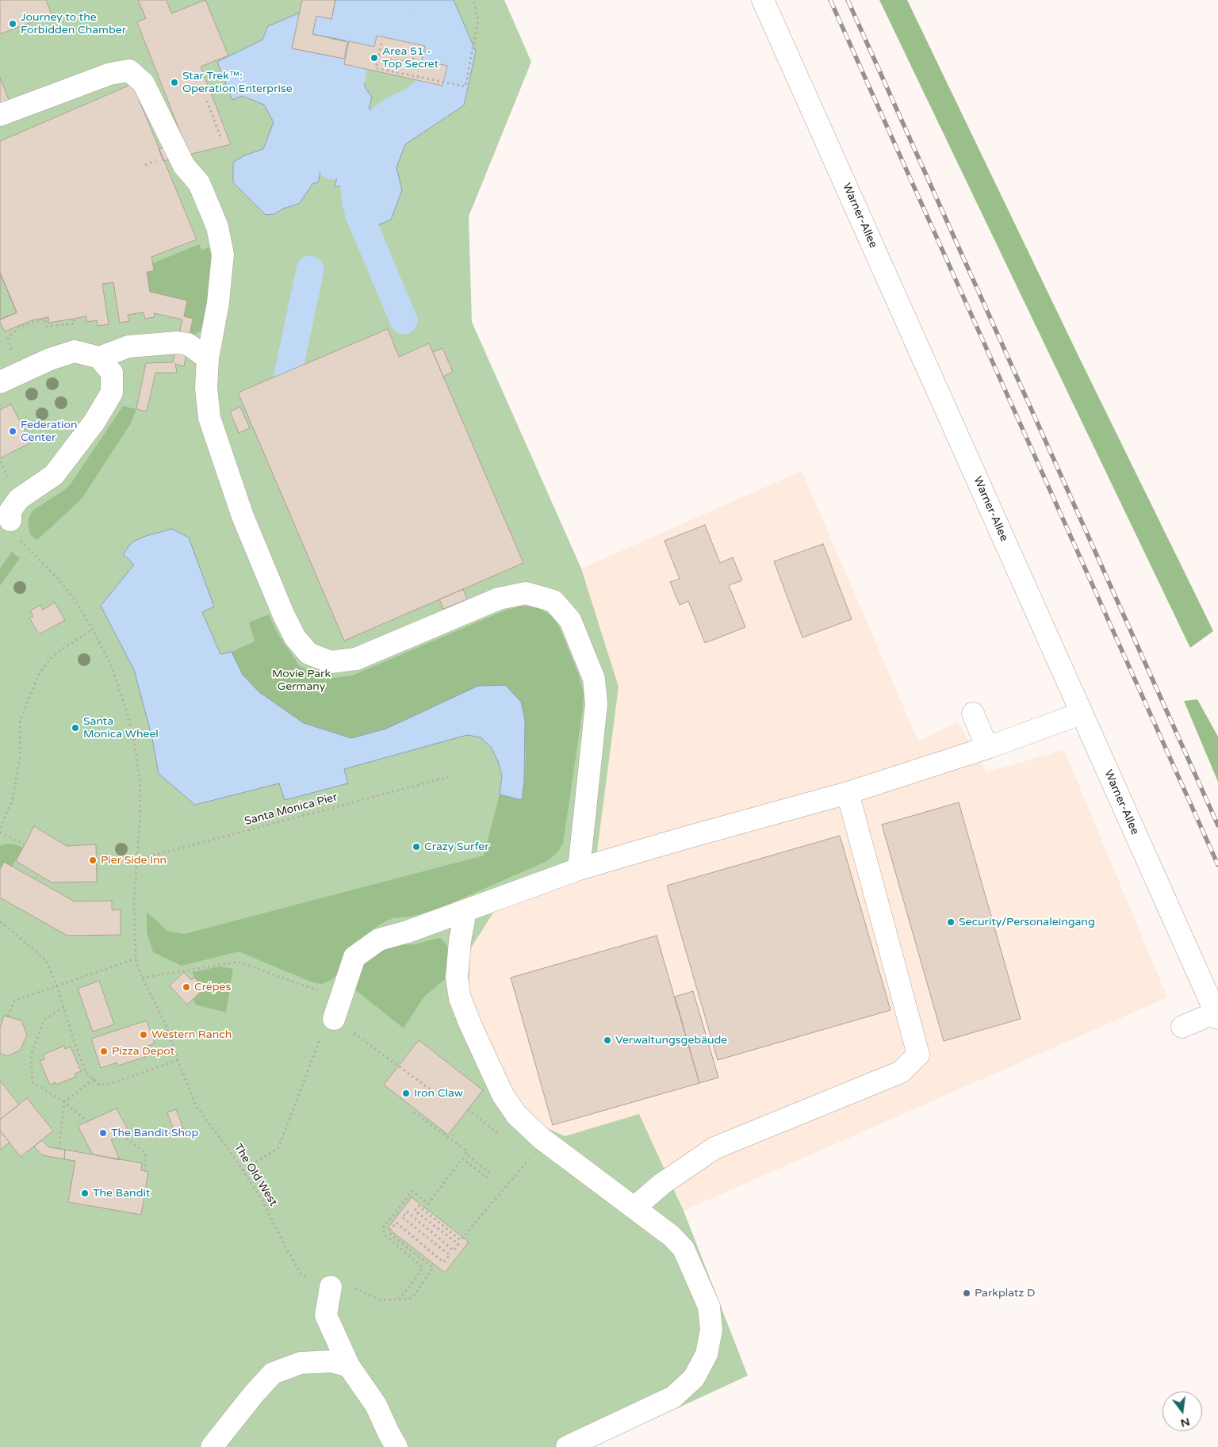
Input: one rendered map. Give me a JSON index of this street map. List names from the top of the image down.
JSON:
{
  "streets": {
    "street": ["Warner-Allee"],
    "path": ["Santa Monica Pier", "The Old West"]
  },
  "crossings": [
    ["Santa Monica Pier", "The Old West"]
  ],
  "parks": ["Movie Park Germany"],
  "places": [
    "Journey to the Forbidden Chamber",
    "Area 51 - Top Secret",
    "Star Trek™: Operation Enterprise",
    "Federation Center",
    "Santa Monica Wheel",
    "Crazy Surfer",
    "Pier Side Inn",
    "Security/Personaleingang",
    "Crépes",
    "Western Ranch",
    "Verwaltungsgebäude",
    "Pizza Depot",
    "Iron Claw",
    "The Bandit Shop",
    "The Bandit",
    "Parkplatz D"
  ],
  "north": "bottom"
}
